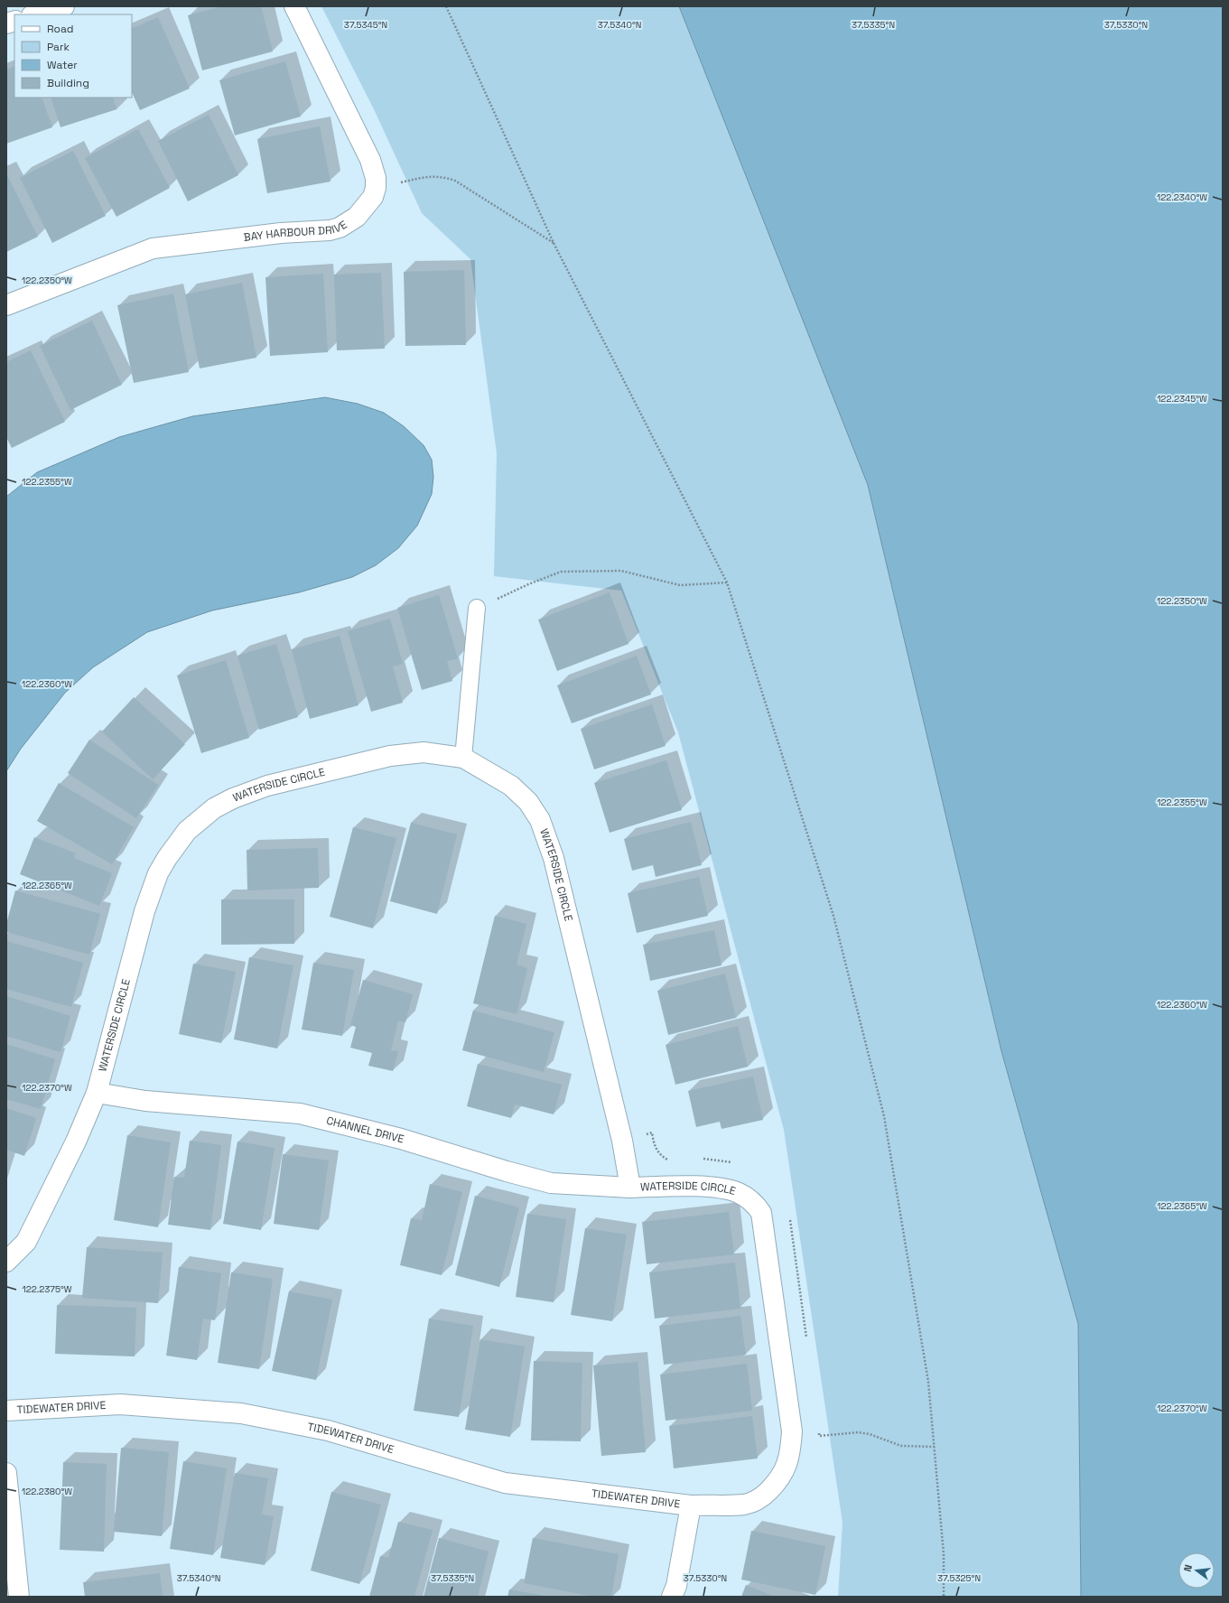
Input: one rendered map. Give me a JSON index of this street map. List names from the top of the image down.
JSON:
{
  "streets": {
    "street": [
      "BAY HARBOUR DRIVE",
      "WATERSIDE CIRCLE",
      "CHANNEL DRIVE",
      "TIDEWATER DRIVE"
    ]
  },
  "crossings": [
    ["WATERSIDE CIRCLE", "CHANNEL DRIVE"],
    ["WATERSIDE CIRCLE", "TIDEWATER DRIVE"]
  ],
  "legend": [
    "Road",
    "Park",
    "Water",
    "Building"
  ],
  "north": "left",
  "coordinates": [
    "37.5340°N",
    "37.5335°N",
    "37.5330°N",
    "37.5345°N",
    "122.2340°W",
    "122.2350°W",
    "122.2345°W",
    "122.2355°W",
    "122.2360°W",
    "122.2365°W",
    "122.2370°W",
    "122.2375°W",
    "122.2380°W",
    "37.5325°N"
  ]
}
